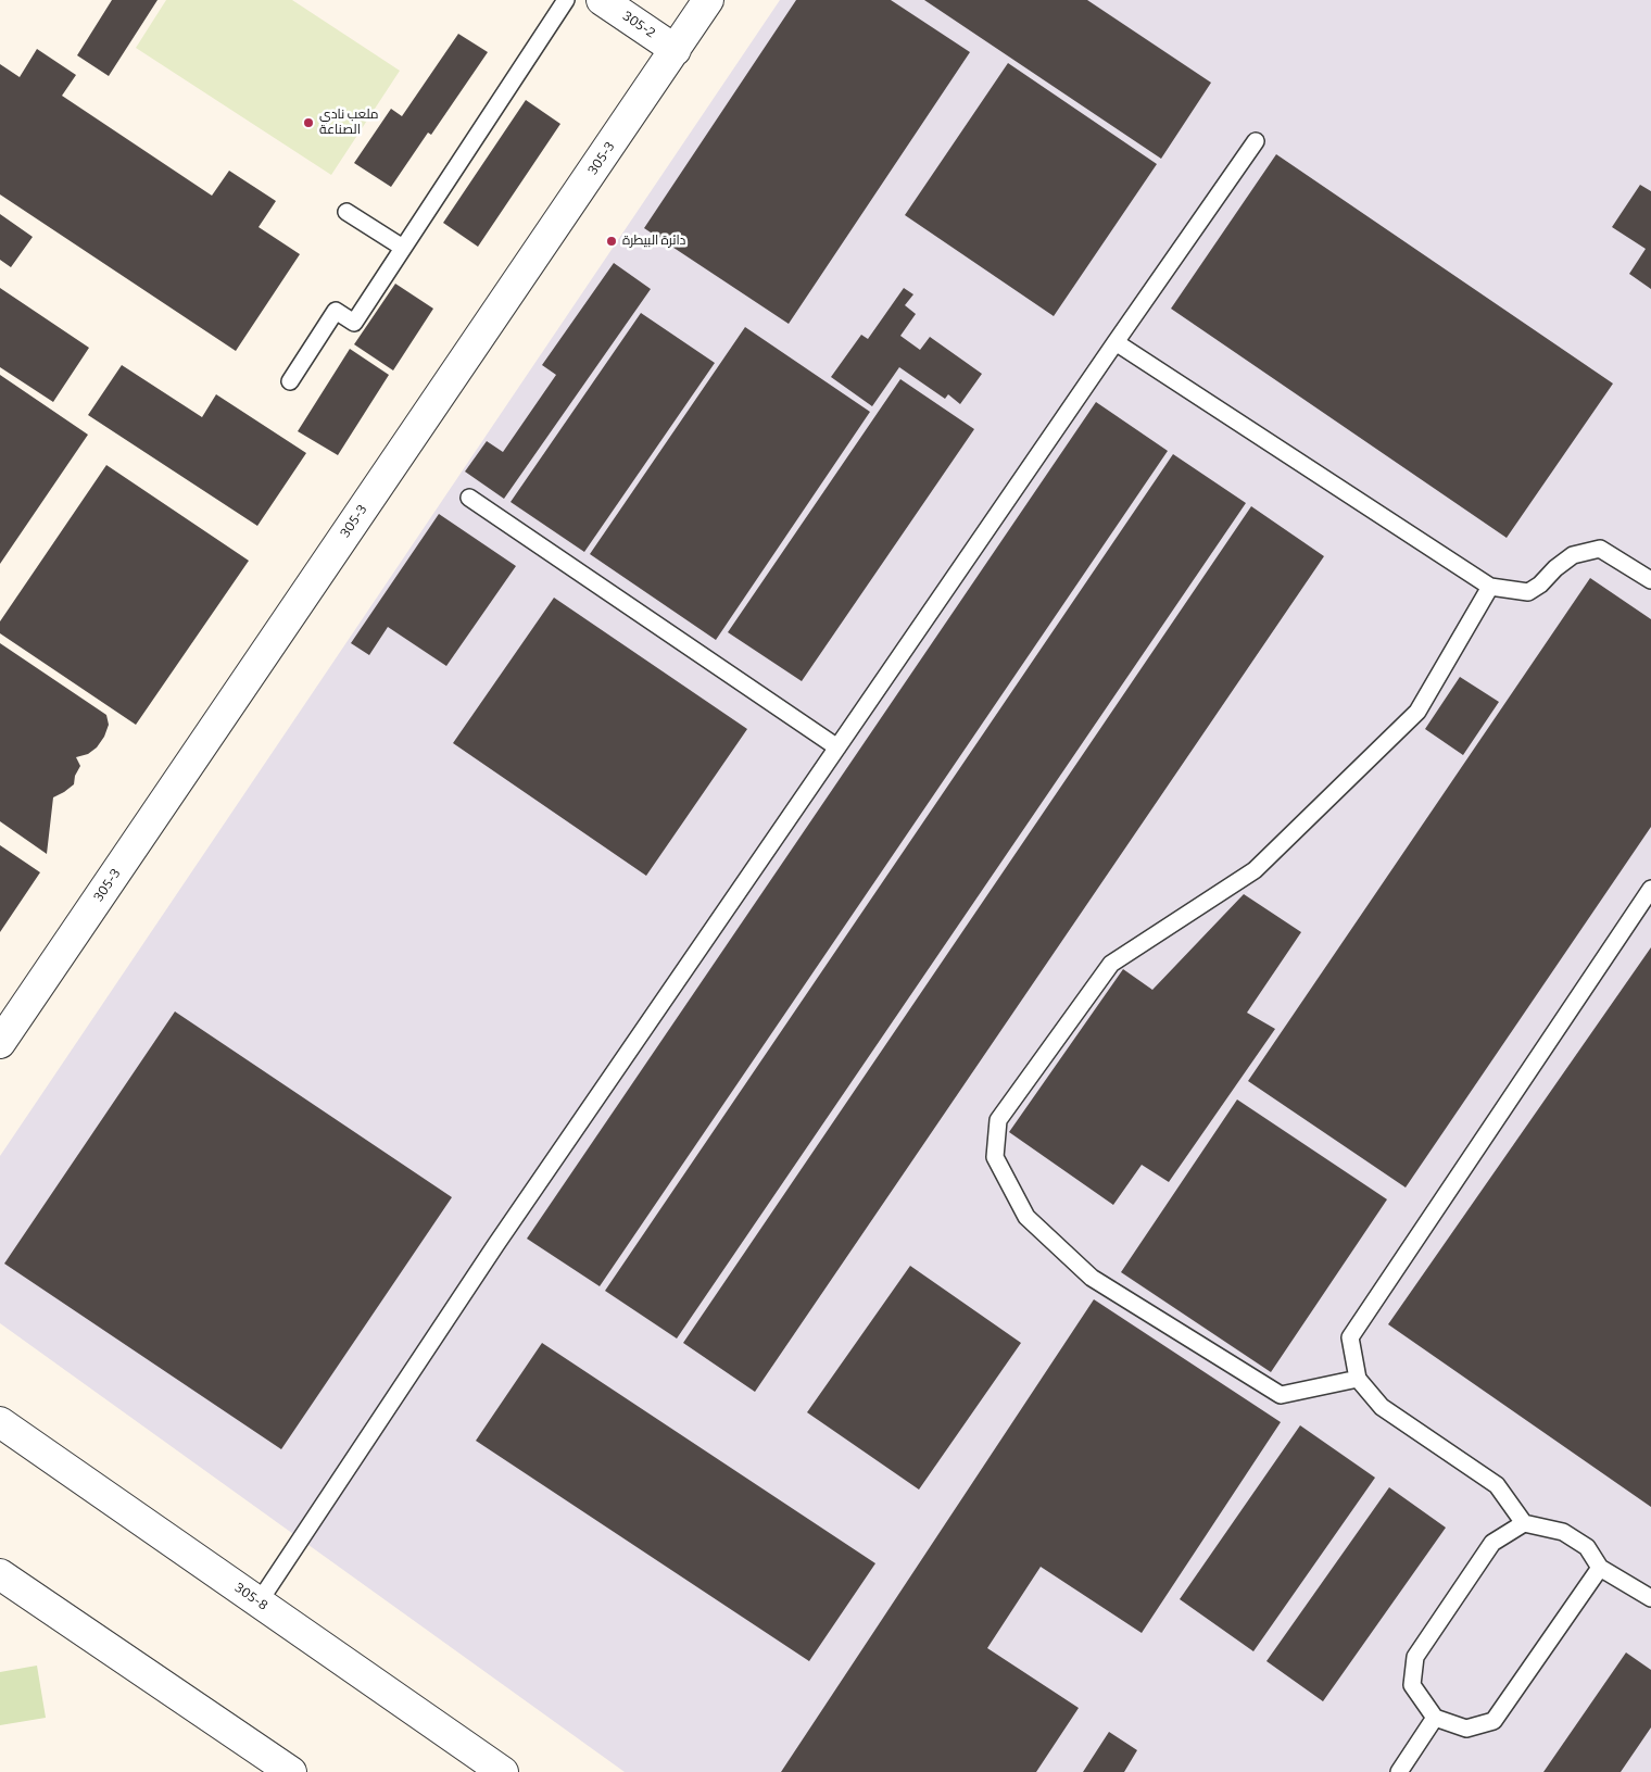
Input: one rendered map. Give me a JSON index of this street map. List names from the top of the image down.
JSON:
{
  "streets": {
    "street": ["305-2", "305-3", "305-8"]
  },
  "crossings": [
    ["305-2", "305-3"]
  ],
  "places": ["ملعب نادي الصناعة", "دائرة البيطرة"]
}
